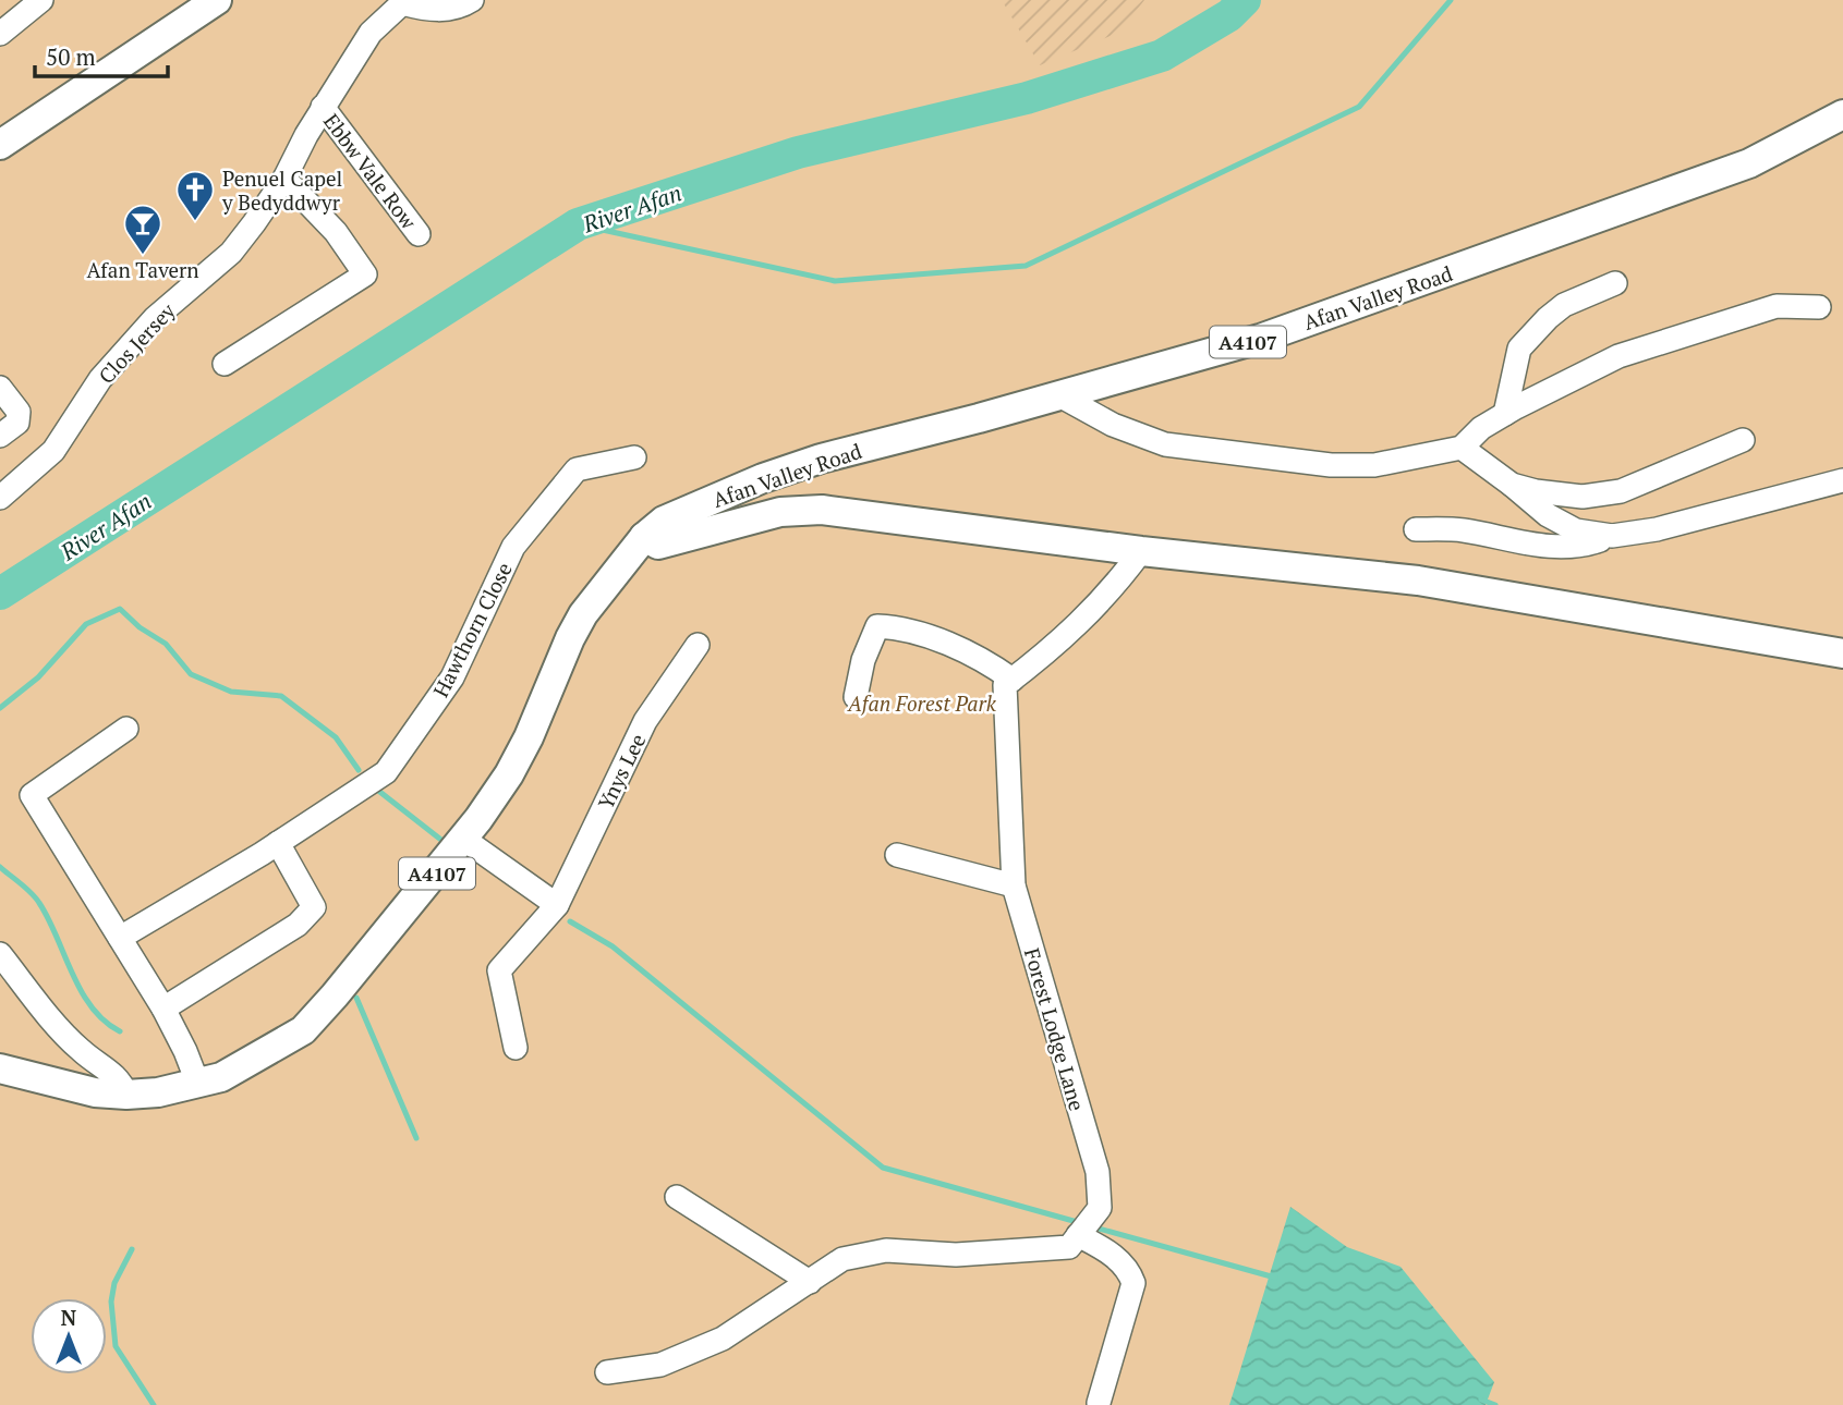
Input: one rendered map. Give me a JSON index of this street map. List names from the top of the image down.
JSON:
{
  "streets": {
    "main road": ["Afan Valley Road", "A4107"],
    "street": [
      "Ebbw Vale Row",
      "Clos Jersey",
      "Hawthorn Close",
      "Ynys Lee",
      "Forest Lodge Lane"
    ]
  },
  "crossings": [
    ["Ebbw Vale Row", "Clos Jersey"],
    ["Afan Valley Road", "A4107"]
  ],
  "water": ["River Afan"],
  "parks": ["Afan Forest Park"],
  "places": {
    "church": ["Penuel Capel y Bedyddwyr"],
    "bar": ["Afan Tavern"]
  },
  "scale_bar": "50 m",
  "north": "top"
}
